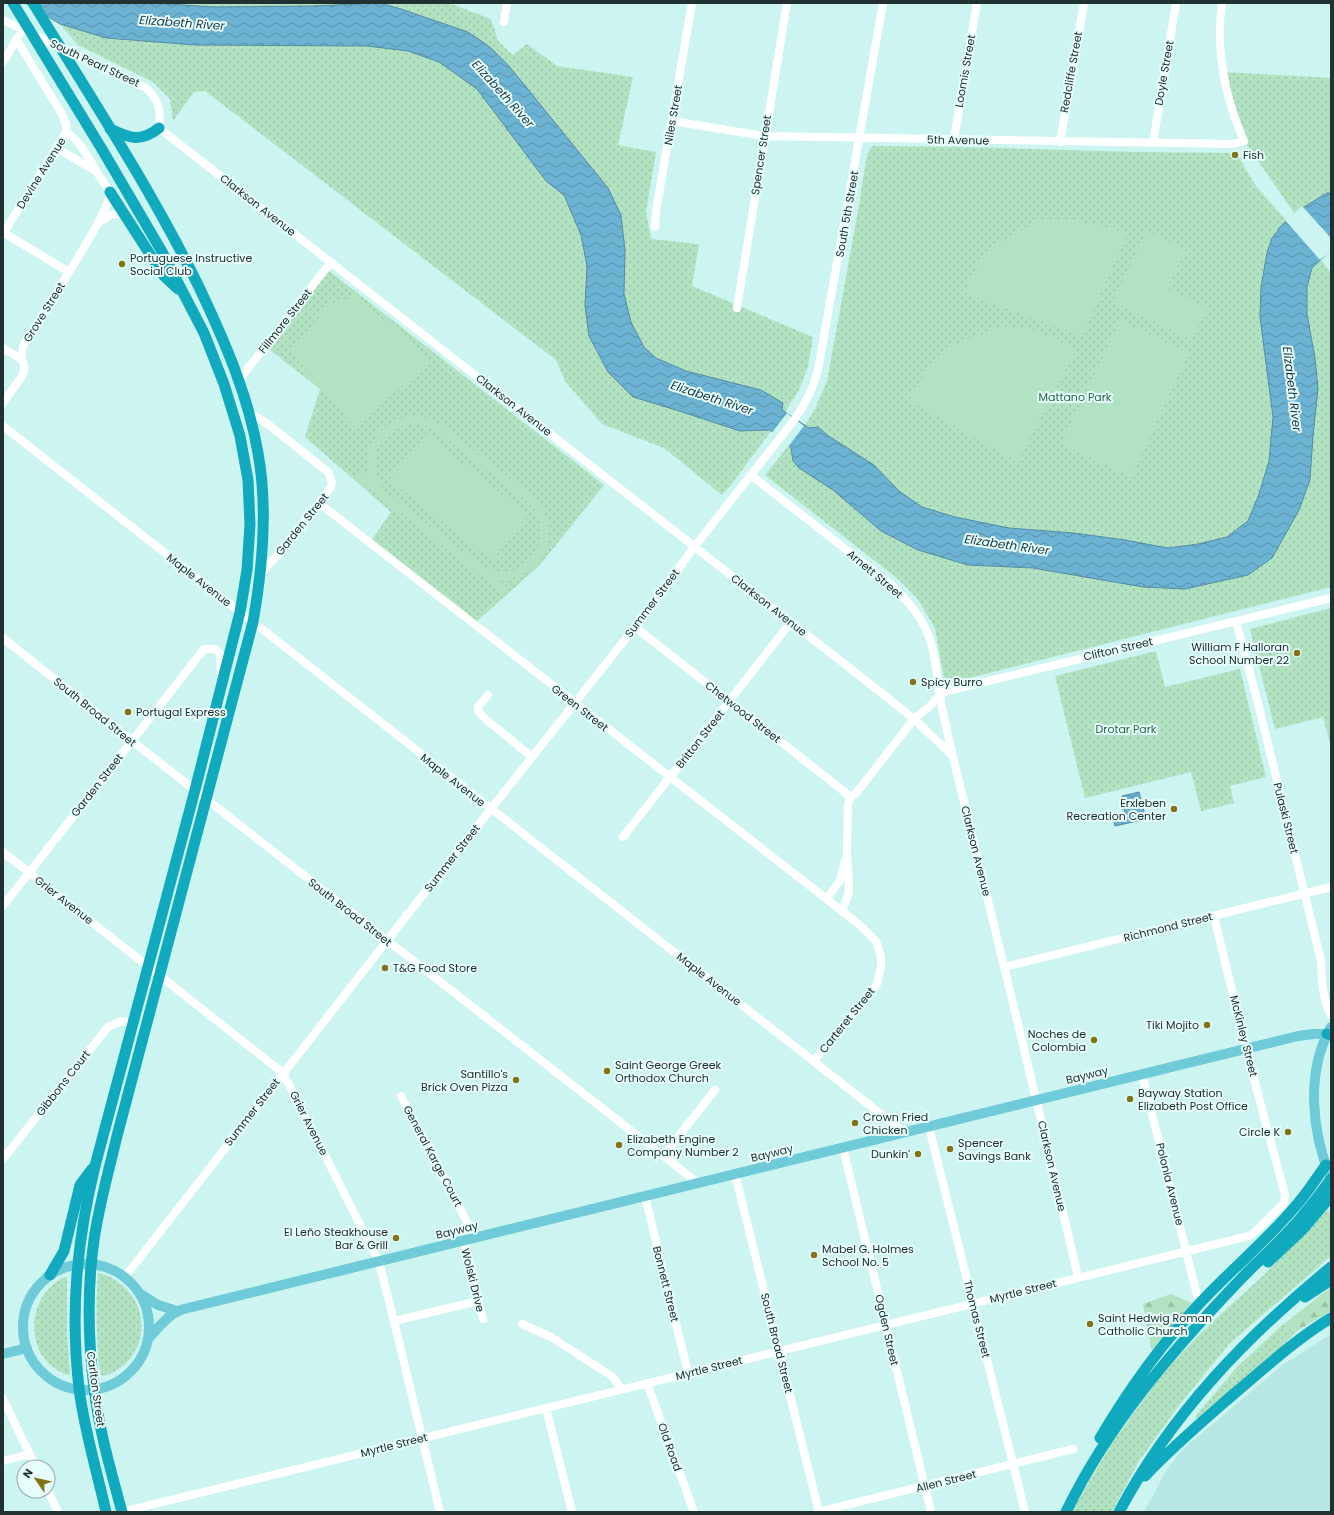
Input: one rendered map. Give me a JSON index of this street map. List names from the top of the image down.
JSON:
{
  "streets": {
    "highway": ["Carlton Street"],
    "main road": ["Bayway"],
    "street": [
      "South Pearl Street",
      "Loomis Street",
      "Redcliffe Street",
      "Doyle Street",
      "Niles Street",
      "5th Avenue",
      "Spencer Street",
      "Devine Avenue",
      "Clarkson Avenue",
      "South 5th Street",
      "Grove Street",
      "Fillmore Street",
      "Garden Street",
      "Arnett Street",
      "Maple Avenue",
      "Summer Street",
      "Clifton Street",
      "Green Street",
      "South Broad Street",
      "Chetwood Street",
      "Britton Street",
      "Pulaski Street",
      "Grier Avenue",
      "Richmond Street",
      "Carteret Street",
      "McKinley Street",
      "Gibbons Court",
      "General Karge Court",
      "Polonia Avenue",
      "Wolski Drive",
      "Bonnett Street",
      "Myrtle Street",
      "Thomas Street",
      "Ogden Street",
      "Old Road",
      "Allen Street"
    ]
  },
  "crossings": [
    ["South Pearl Street", "Clarkson Avenue"],
    ["Loomis Street", "5th Avenue"],
    ["Redcliffe Street", "5th Avenue"],
    ["Doyle Street", "5th Avenue"],
    ["Niles Street", "5th Avenue"],
    ["5th Avenue", "Spencer Street"],
    ["5th Avenue", "South 5th Street"],
    ["Clarkson Avenue", "Fillmore Street"],
    ["Clarkson Avenue", "Arnett Street"],
    ["Clarkson Avenue", "Summer Street"],
    ["Clarkson Avenue", "Clifton Street"],
    ["Clarkson Avenue", "Britton Street"],
    ["Clarkson Avenue", "Richmond Street"],
    ["Clarkson Avenue", "Bayway"],
    ["Clarkson Avenue", "Myrtle Street"],
    ["South 5th Street", "Summer Street"],
    ["Fillmore Street", "Carlton Street"],
    ["Garden Street", "Green Street"],
    ["Garden Street", "South Broad Street"],
    ["Garden Street", "Grier Avenue"],
    ["Garden Street", "Carlton Street"],
    ["Arnett Street", "Summer Street"],
    ["Arnett Street", "Clifton Street"],
    ["Maple Avenue", "Summer Street"],
    ["Maple Avenue", "Carteret Street"],
    ["Maple Avenue", "Bayway"],
    ["Maple Avenue", "Carlton Street"],
    ["Summer Street", "Green Street"],
    ["Summer Street", "South Broad Street"],
    ["Summer Street", "Chetwood Street"],
    ["Summer Street", "Grier Avenue"],
    ["Clifton Street", "Pulaski Street"],
    ["Green Street", "Britton Street"],
    ["Green Street", "Carteret Street"],
    ["South Broad Street", "Bayway"],
    ["South Broad Street", "Myrtle Street"],
    ["South Broad Street", "Carlton Street"],
    ["South Broad Street", "Allen Street"],
    ["Chetwood Street", "Britton Street"],
    ["Pulaski Street", "Richmond Street"],
    ["Grier Avenue", "Bayway"],
    ["Grier Avenue", "Myrtle Street"],
    ["Grier Avenue", "Carlton Street"],
    ["Richmond Street", "McKinley Street"],
    ["McKinley Street", "Bayway"],
    ["McKinley Street", "Myrtle Street"],
    ["Bayway", "General Karge Court"],
    ["Bayway", "Polonia Avenue"],
    ["Bayway", "Wolski Drive"],
    ["Bayway", "Bonnett Street"],
    ["Bayway", "Thomas Street"],
    ["Bayway", "Ogden Street"],
    ["Gibbons Court", "Carlton Street"],
    ["Polonia Avenue", "Myrtle Street"],
    ["Bonnett Street", "Myrtle Street"],
    ["Myrtle Street", "Thomas Street"],
    ["Myrtle Street", "Ogden Street"],
    ["Myrtle Street", "Carlton Street"],
    ["Myrtle Street", "Old Road"],
    ["Thomas Street", "Allen Street"],
    ["Ogden Street", "Allen Street"]
  ],
  "water": ["Elizabeth River"],
  "parks": ["Mattano Park", "Drotar Park"],
  "places": [
    "Fish",
    "Portuguese Instructive Social Club",
    "William F Halloran School Number 22",
    "Spicy Burro",
    "Portugal Express",
    "Erxleben Recreation Center",
    "T&G Food Store",
    "Tiki Mojito",
    "Noches de Colombia",
    "Saint George Greek Orthodox Church",
    "Santillo's Brick Oven Pizza",
    "Bayway Station Elizabeth Post Office",
    "Crown Fried Chicken",
    "Circle K",
    "Elizabeth Engine Company Number 2",
    "Spencer Savings Bank",
    "Dunkin'",
    "El Leño Steakhouse Bar & Grill",
    "Mabel G. Holmes School No. 5",
    "Saint Hedwig Roman Catholic Church"
  ],
  "north": "top left"
}
